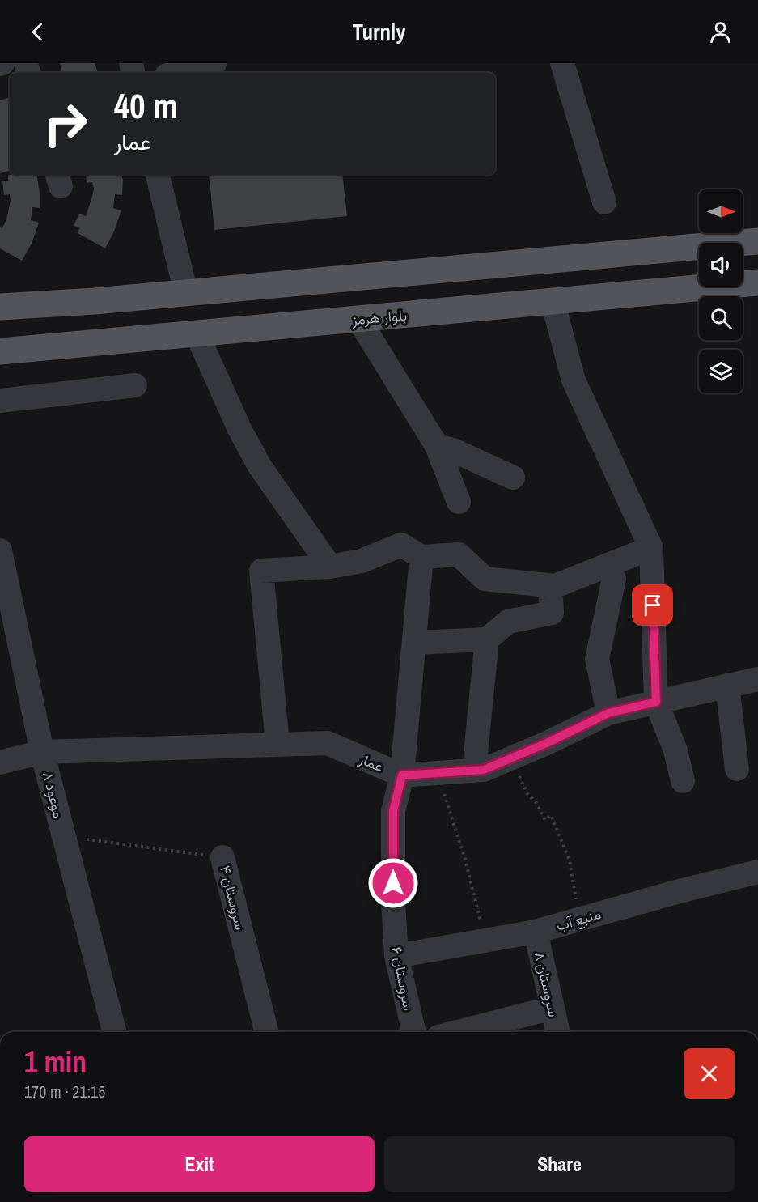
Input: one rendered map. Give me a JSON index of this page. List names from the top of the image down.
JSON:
{
  "streets": {
    "main road": ["بلوار هرمز"],
    "street": [
      "عمار",
      "موعود ۸",
      "سروستان ۴",
      "منبع آب",
      "سروستان ۶",
      "سروستان ۸"
    ]
  },
  "crossings": [
    ["عمار", "موعود ۸"],
    ["عمار", "سروستان ۶"],
    ["موعود ۸", "سروستان ۴"],
    ["منبع آب", "سروستان ۶"],
    ["منبع آب", "سروستان ۸"]
  ],
  "north": "right",
  "page": {
    "header": "Turnly",
    "turn": ["40 m", "عمار"],
    "heading": ["1 min", "170 m · 21:15"],
    "buttons": ["Exit", "Share"]
  }
}
